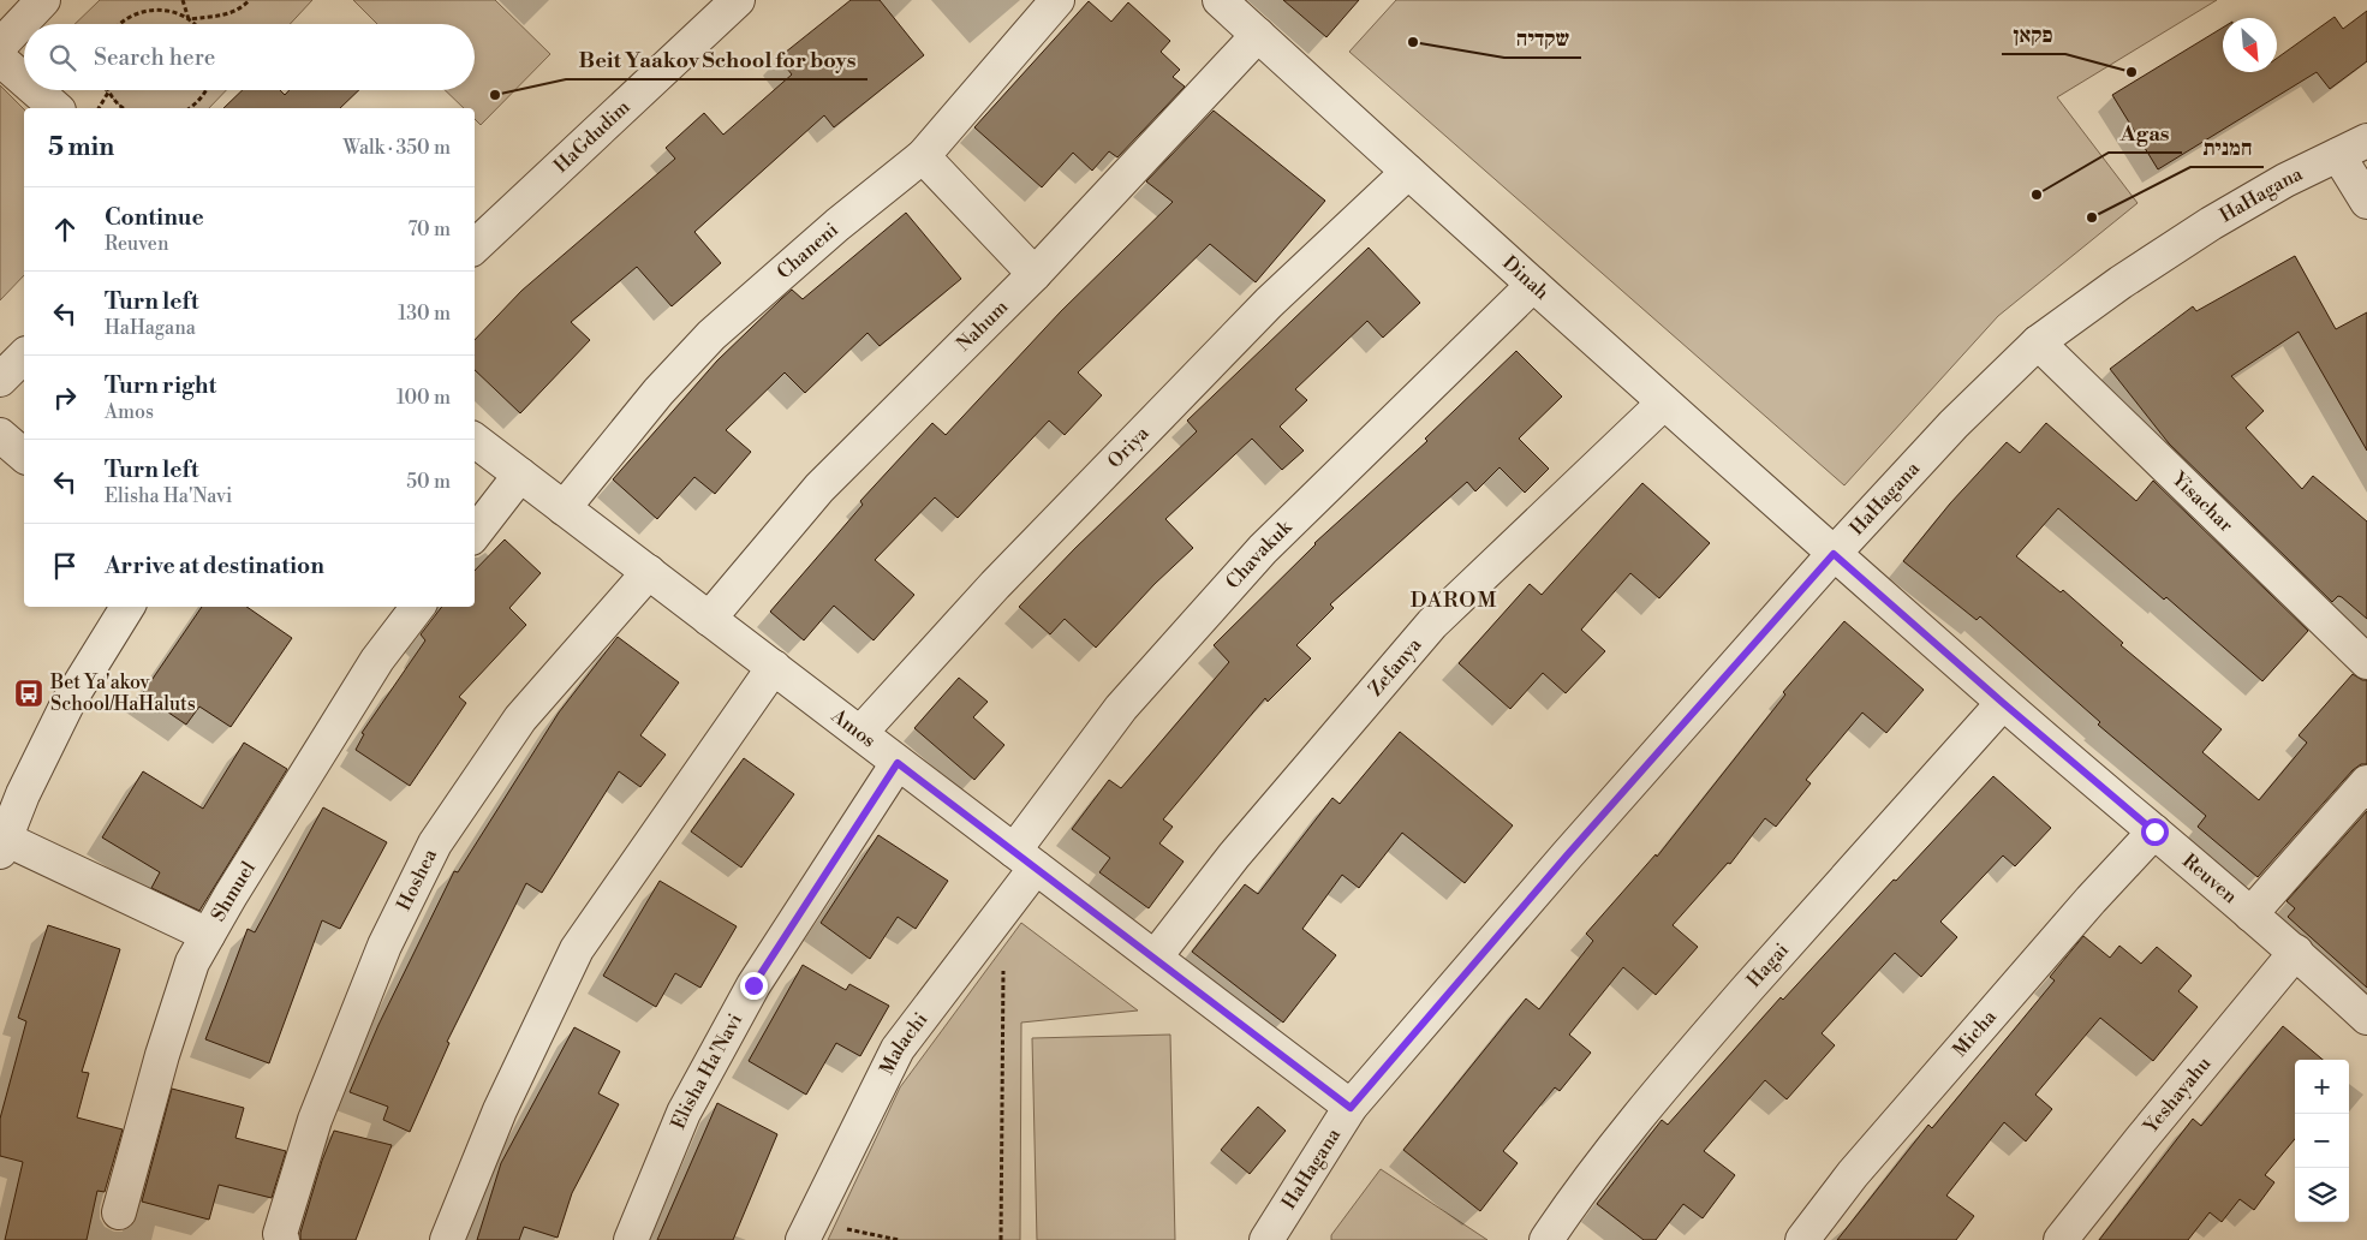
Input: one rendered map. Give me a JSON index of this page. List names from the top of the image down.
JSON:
{
  "streets": {
    "street": [
      "HaGdudim",
      "HaHagana",
      "Chaneni",
      "Dinah",
      "Nahum",
      "Oriya",
      "Yisachar",
      "Chavakuk",
      "Zefanya",
      "Amos",
      "Hoshea",
      "Reuven",
      "Shmuel",
      "Hagai",
      "Micha",
      "Malachi",
      "Elisha Ha'Navi",
      "Yeshayahu"
    ]
  },
  "crossings": [
    ["HaHagana", "Dinah"],
    ["HaHagana", "Yisachar"],
    ["HaHagana", "Amos"],
    ["HaHagana", "Reuven"],
    ["Chaneni", "Amos"],
    ["Dinah", "Nahum"],
    ["Dinah", "Oriya"],
    ["Dinah", "Chavakuk"],
    ["Dinah", "Zefanya"],
    ["Dinah", "Reuven"],
    ["Nahum", "Amos"],
    ["Oriya", "Amos"],
    ["Chavakuk", "Amos"],
    ["Chavakuk", "Malachi"],
    ["Zefanya", "Amos"],
    ["Amos", "Hoshea"],
    ["Amos", "Malachi"],
    ["Amos", "Elisha Ha'Navi"],
    ["Reuven", "Hagai"],
    ["Reuven", "Micha"],
    ["Reuven", "Yeshayahu"]
  ],
  "districts": ["DAROM"],
  "places": {
    "other": [
      "שקדיה",
      "פקאן",
      "Beit Yaakov School for boys",
      "Agas",
      "חמנית"
    ],
    "bus stop": ["Bet Ya'akov School/HaHaluts"]
  },
  "north": "bottom right",
  "page": {
    "search": "Search here",
    "heading": ["5 min", "Walk · 350 m"],
    "list": [
      ["Continue", "Reuven", "70 m"],
      ["Turn left", "HaHagana", "130 m"],
      ["Turn right", "Amos", "100 m"],
      ["Turn left", "Elisha Ha'Navi", "50 m"],
      "Arrive at destination"
    ],
    "map_buttons": ["+", "−"]
  }
}
